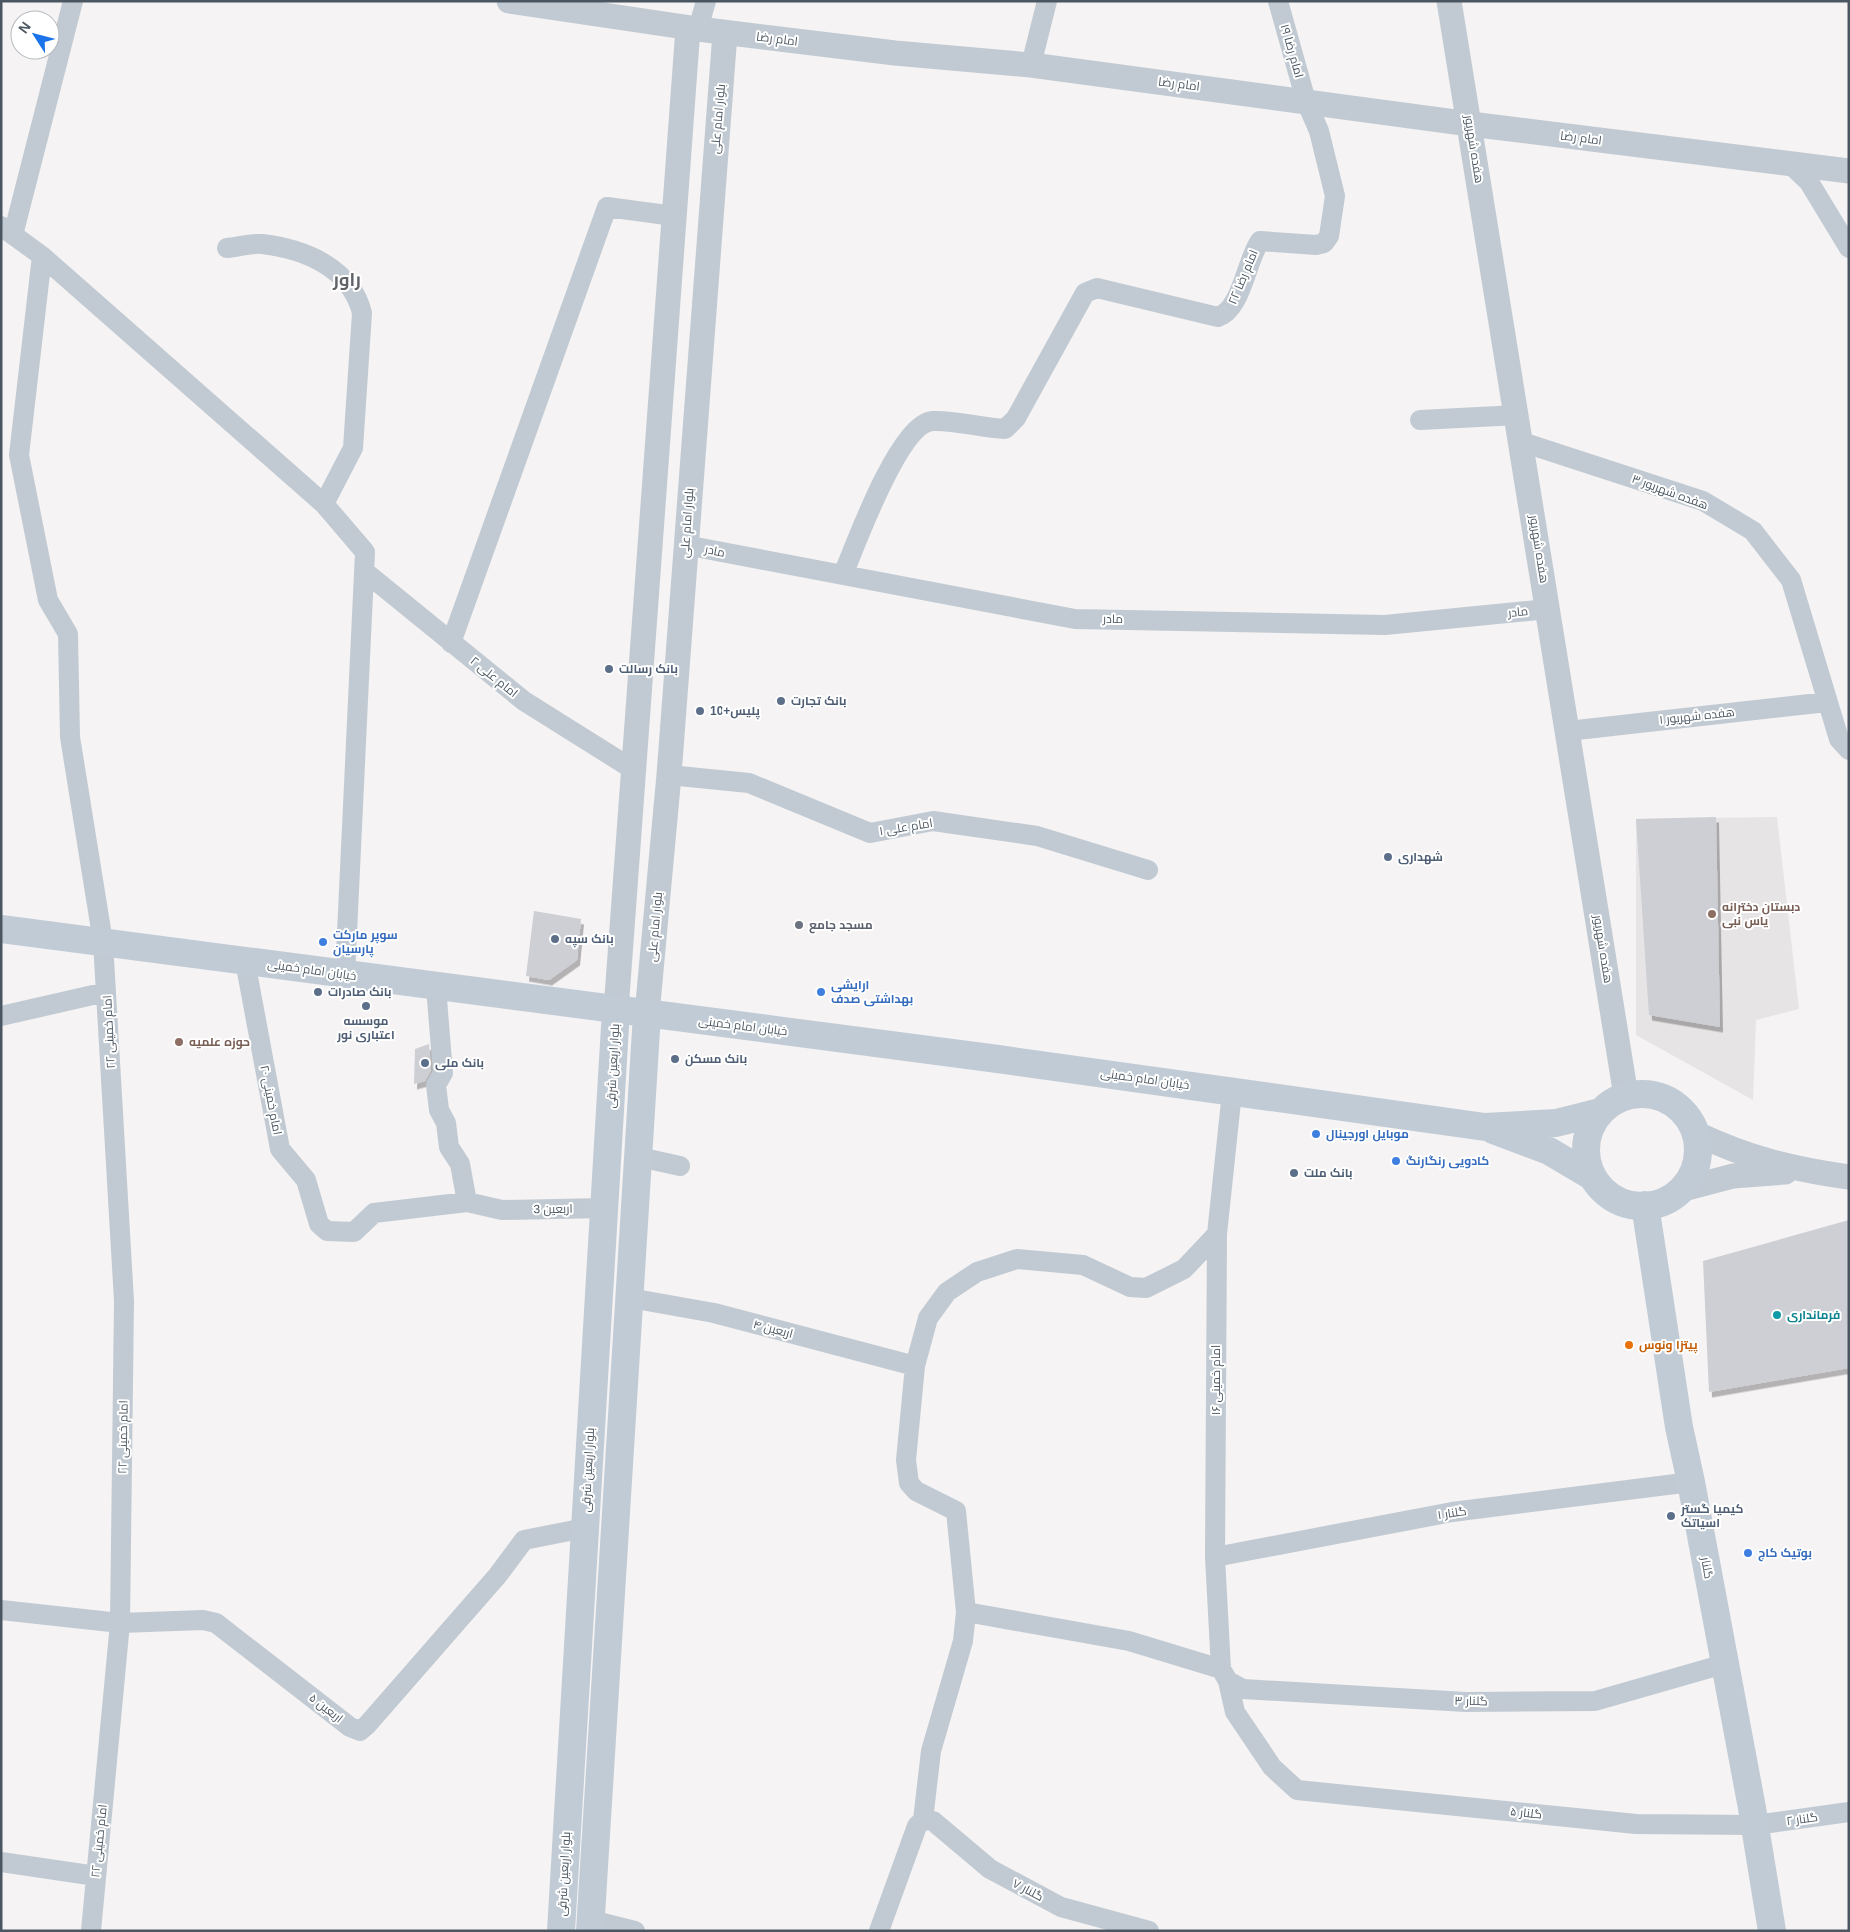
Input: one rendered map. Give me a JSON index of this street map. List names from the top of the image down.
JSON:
{
  "streets": {
    "main road": ["خیابان امام خمینی", "بلوار اربعین شرقی", "گلنار"],
    "street": [
      "امام رضا",
      "امام رضا ۱۹",
      "بلوار امام علی",
      "هفده شهریور",
      "امام رضا ۲۲",
      "هفده شهریور ۳",
      "مادر",
      "امام علی ۲",
      "هفده شهریور ۱",
      "امام علی ۱",
      "امام خمینی ۲۲",
      "امام خمینی ۲۰",
      "اربعین 3",
      "اربعین ۴",
      "امام خمینی ۱۶",
      "گلنار ۱",
      "گلنار ۳",
      "اربعین ۵",
      "گلنار ۵",
      "گلنار ۲",
      "گلنار ۷"
    ]
  },
  "crossings": [
    ["امام رضا", "امام رضا ۱۹"],
    ["امام رضا", "بلوار امام علی"],
    ["امام رضا", "هفده شهریور"],
    ["امام رضا", "امام رضا ۲۲"],
    ["امام رضا ۱۹", "امام رضا ۲۲"],
    ["بلوار امام علی", "مادر"],
    ["بلوار امام علی", "امام علی ۱"],
    ["بلوار امام علی", "خیابان امام خمینی"],
    ["هفده شهریور", "هفده شهریور ۳"],
    ["هفده شهریور", "مادر"],
    ["هفده شهریور", "هفده شهریور ۱"],
    ["هفده شهریور", "گلنار"],
    ["امام رضا ۲۲", "مادر"],
    ["هفده شهریور ۳", "هفده شهریور ۱"],
    ["خیابان امام خمینی", "امام خمینی ۲۲"],
    ["خیابان امام خمینی", "بلوار اربعین شرقی"],
    ["خیابان امام خمینی", "امام خمینی ۲۰"],
    ["خیابان امام خمینی", "امام خمینی ۱۶"],
    ["امام خمینی ۲۲", "اربعین ۵"],
    ["بلوار اربعین شرقی", "اربعین 3"],
    ["بلوار اربعین شرقی", "اربعین ۵"],
    ["امام خمینی ۲۰", "اربعین 3"],
    ["امام خمینی ۱۶", "گلنار ۱"],
    ["امام خمینی ۱۶", "گلنار ۳"],
    ["امام خمینی ۱۶", "گلنار ۵"],
    ["گلنار ۱", "گلنار"],
    ["گلنار", "گلنار ۳"],
    ["گلنار", "گلنار ۵"],
    ["گلنار", "گلنار ۲"],
    ["گلنار ۵", "گلنار ۲"]
  ],
  "districts": ["راور"],
  "places": [
    "بانک رسالت",
    "بانک تجارت",
    "پلیس+10",
    "شهداری",
    "دبستان دخترانه یاس نبی",
    "مسجد جامع",
    "بانک سپه",
    "سوپر مارکت پارسیان",
    "بانک صادرات",
    "ارایشی بهداشتی صدف",
    "موسسه اعتباری نور",
    "حوزه علمیه",
    "بانک مسکن",
    "بانک ملی",
    "موبایل اورجینال",
    "کادویی رنگارنگ",
    "بانک ملت",
    "فرمانداری",
    "پیتزا ونوس",
    "کیمیا گستر اسیاتک",
    "بوتیک کاج"
  ],
  "north": "top left"
}
